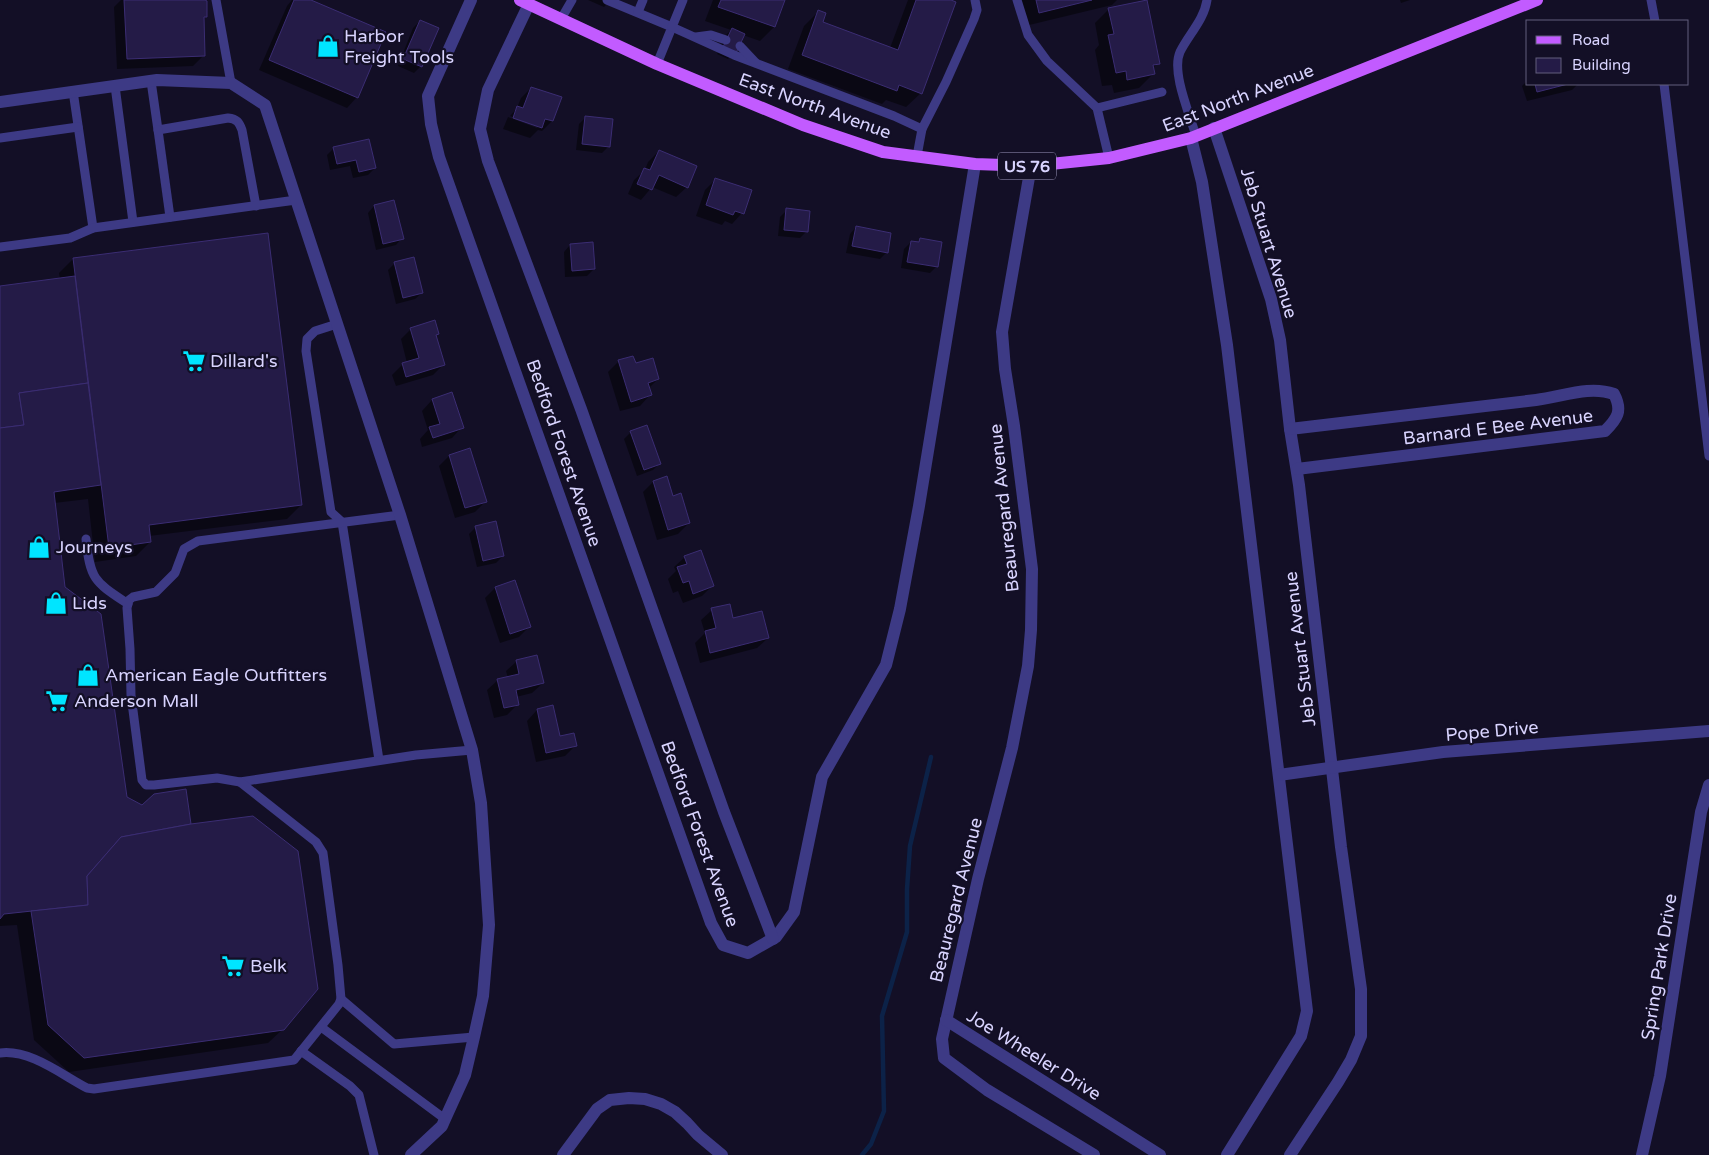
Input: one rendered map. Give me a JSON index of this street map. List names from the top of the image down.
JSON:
{
  "streets": {
    "main road": ["East North Avenue", "US 76"],
    "street": [
      "Jeb Stuart Avenue",
      "Barnard E Bee Avenue",
      "Bedford Forest Avenue",
      "Beauregard Avenue",
      "Pope Drive",
      "Spring Park Drive",
      "Joe Wheeler Drive"
    ]
  },
  "crossings": [
    ["East North Avenue", "Jeb Stuart Avenue"],
    ["East North Avenue", "Bedford Forest Avenue"],
    ["East North Avenue", "Beauregard Avenue"],
    ["Jeb Stuart Avenue", "Barnard E Bee Avenue"],
    ["Jeb Stuart Avenue", "Pope Drive"],
    ["Beauregard Avenue", "Joe Wheeler Drive"]
  ],
  "places": {
    "shop": [
      "Harbor Freight Tools",
      "Journeys",
      "Lids",
      "American Eagle Outfitters"
    ],
    "supermarket": ["Dillard's", "Anderson Mall", "Belk"]
  },
  "legend": ["Road", "Building"]
}
